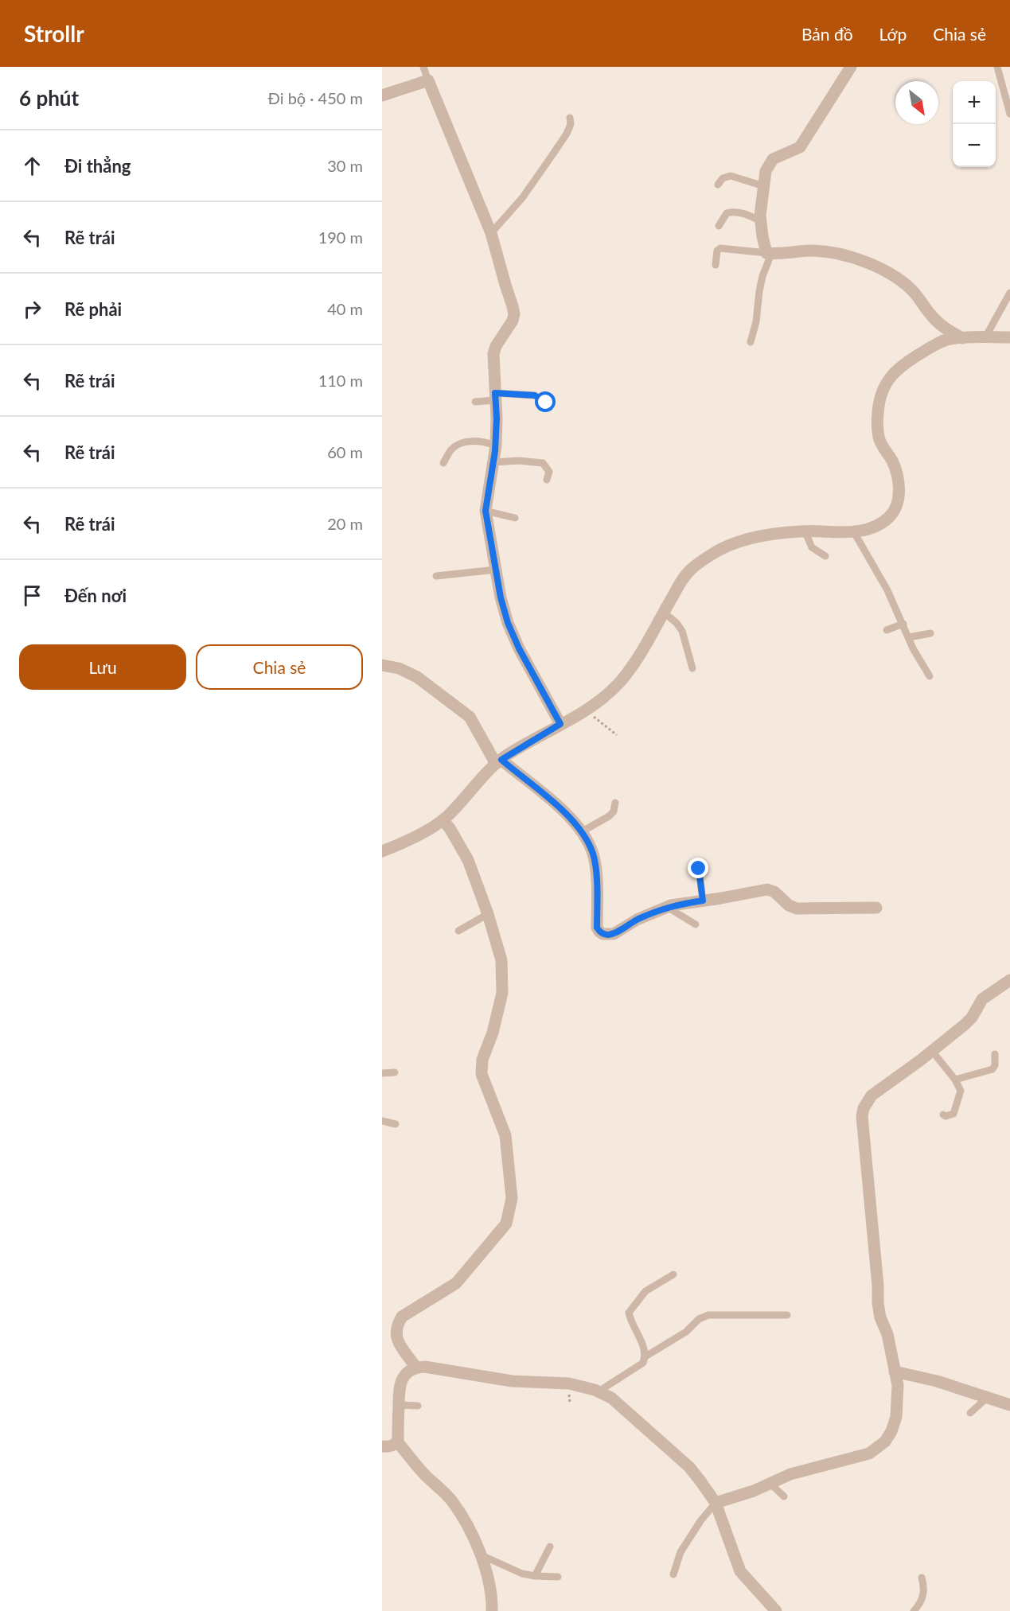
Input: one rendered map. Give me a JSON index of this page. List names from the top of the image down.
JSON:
{
  "north": "bottom right",
  "page": {
    "header": "Strollr",
    "nav": ["Bản đồ", "Lớp", "Chia sẻ"],
    "heading": ["6 phút", "Đi bộ · 450 m"],
    "map_buttons": ["+", "−"],
    "list": [
      ["Đi thẳng", "30 m"],
      ["Rẽ trái", "190 m"],
      ["Rẽ phải", "40 m"],
      ["Rẽ trái", "110 m"],
      ["Rẽ trái", "60 m"],
      ["Rẽ trái", "20 m"],
      "Đến nơi"
    ],
    "buttons": ["Lưu", "Chia sẻ"]
  }
}
